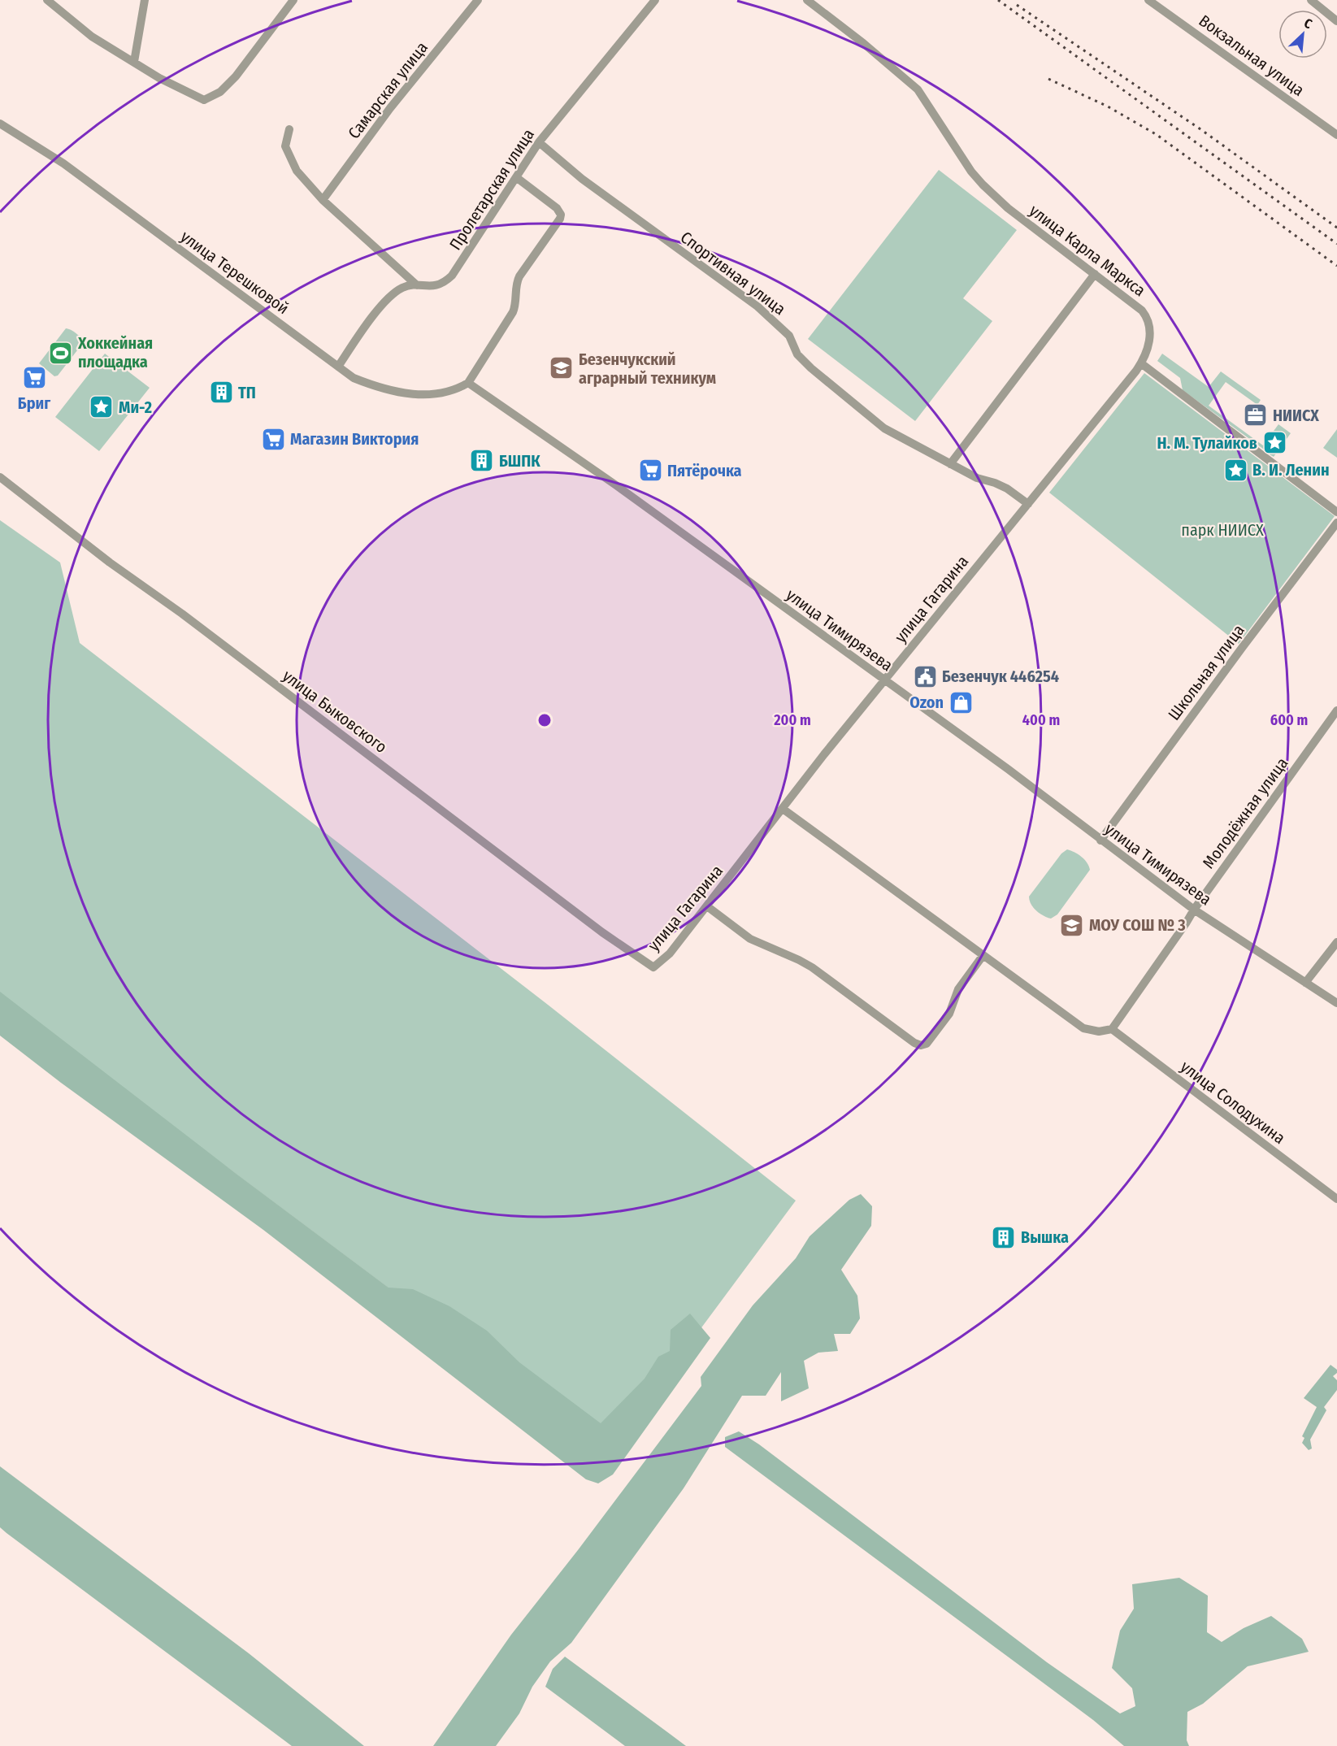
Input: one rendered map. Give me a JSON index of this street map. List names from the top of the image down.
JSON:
{
  "streets": {
    "street": [
      "Вокзальная улица",
      "Самарская улица",
      "Пролетарская улица",
      "улица Карла Маркса",
      "улица Терешковой",
      "Спортивная улица",
      "улица Гагарина",
      "улица Тимирязева",
      "Школьная улица",
      "улица Быковского",
      "Молодёжная улица",
      "улица Солодухина"
    ]
  },
  "crossings": [
    ["Пролетарская улица", "улица Терешковой"],
    ["Пролетарская улица", "Спортивная улица"],
    ["улица Карла Маркса", "улица Гагарина"],
    ["улица Терешковой", "улица Тимирязева"],
    ["Спортивная улица", "улица Гагарина"],
    ["улица Гагарина", "улица Тимирязева"],
    ["улица Гагарина", "улица Быковского"],
    ["улица Тимирязева", "Школьная улица"],
    ["улица Тимирязева", "Молодёжная улица"],
    ["Молодёжная улица", "улица Солодухина"]
  ],
  "parks": ["парк НИИСХ"],
  "places": {
    "sports": ["Хоккейная площадка"],
    "school or university": ["Безенчукский аграрный техникум", "МОУ СОШ № 3"],
    "supermarket": ["Бриг", "Магазин Виктория", "Пятёрочка"],
    "building": ["ТП", "БШПК", "Вышка"],
    "place": ["Ми-2", "Н. М. Тулайков", "В. И. Ленин"],
    "office": ["НИИСХ"],
    "public building": ["Безенчук 446254"],
    "shop": ["Ozon"]
  },
  "north": "top right",
  "rings": ["200 m", "400 m", "600 m"]
}
